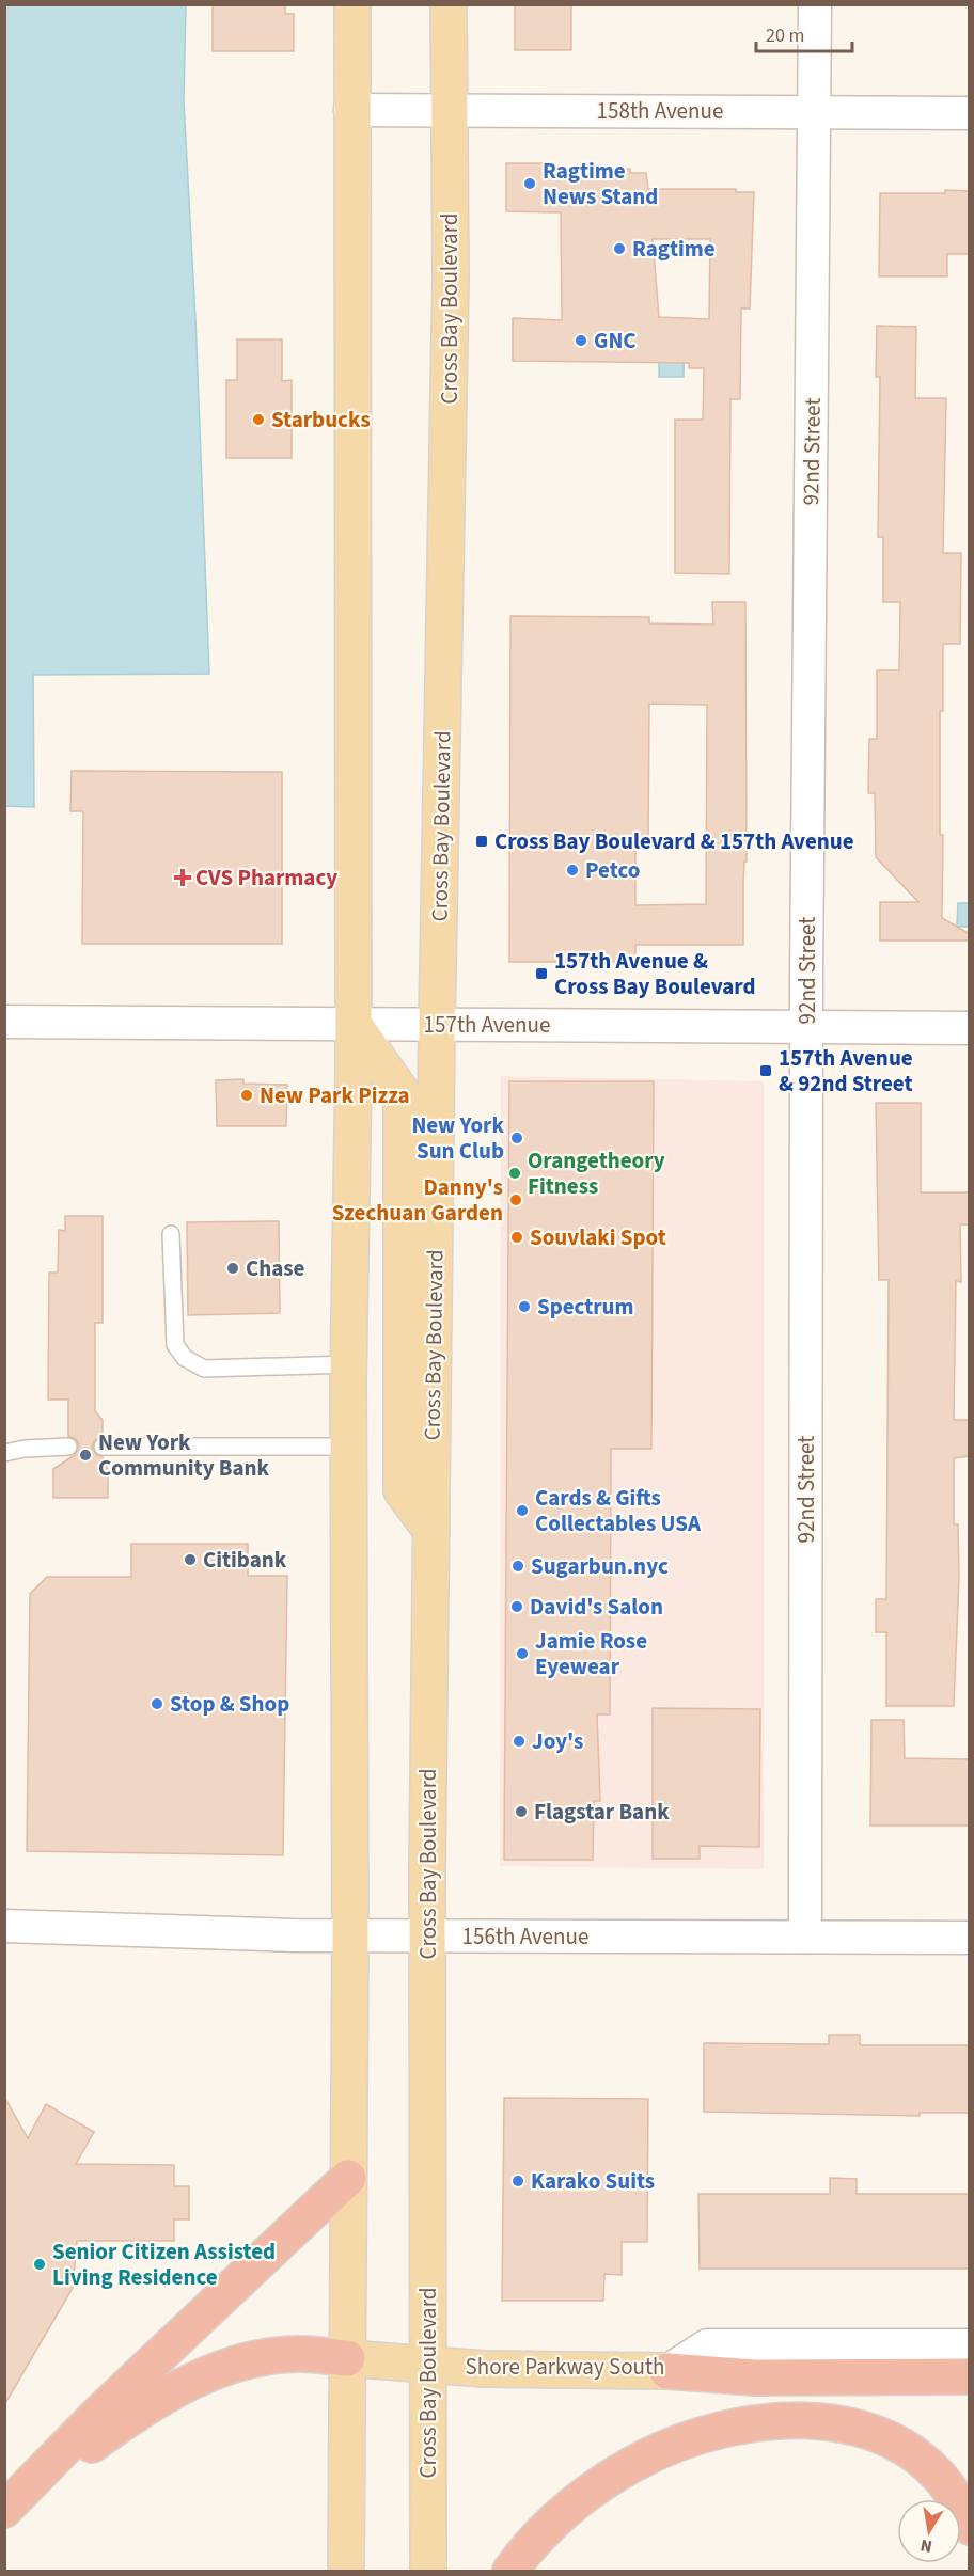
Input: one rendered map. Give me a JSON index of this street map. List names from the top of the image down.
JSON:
{
  "streets": {
    "main road": ["Cross Bay Boulevard", "Shore Parkway South"],
    "street": [
      "158th Avenue",
      "92nd Street",
      "157th Avenue",
      "156th Avenue"
    ]
  },
  "crossings": [
    ["158th Avenue", "Cross Bay Boulevard"],
    ["158th Avenue", "92nd Street"],
    ["Cross Bay Boulevard", "157th Avenue"],
    ["Cross Bay Boulevard", "156th Avenue"],
    ["Cross Bay Boulevard", "Shore Parkway South"],
    ["92nd Street", "157th Avenue"],
    ["92nd Street", "156th Avenue"]
  ],
  "places": {
    "other": [
      "Ragtime News Stand",
      "Ragtime",
      "GNC",
      "Starbucks",
      "Petco",
      "New Park Pizza",
      "New York Sun Club",
      "Orangetheory Fitness",
      "Danny's Szechuan Garden",
      "Souvlaki Spot",
      "Chase",
      "Spectrum",
      "New York Community Bank",
      "Cards & Gifts Collectables USA",
      "Citibank",
      "Sugarbun.nyc",
      "David's Salon",
      "Jamie Rose Eyewear",
      "Stop & Shop",
      "Joy's",
      "Flagstar Bank",
      "Karako Suits",
      "Senior Citizen Assisted Living Residence"
    ],
    "transit": ["Cross Bay Boulevard & 157th Avenue", "157th Avenue & Cross Bay Boulevard", "157th Avenue & 92nd Street"],
    "health": ["CVS Pharmacy"]
  },
  "scale_bar": "20 m",
  "north": "bottom"
}
